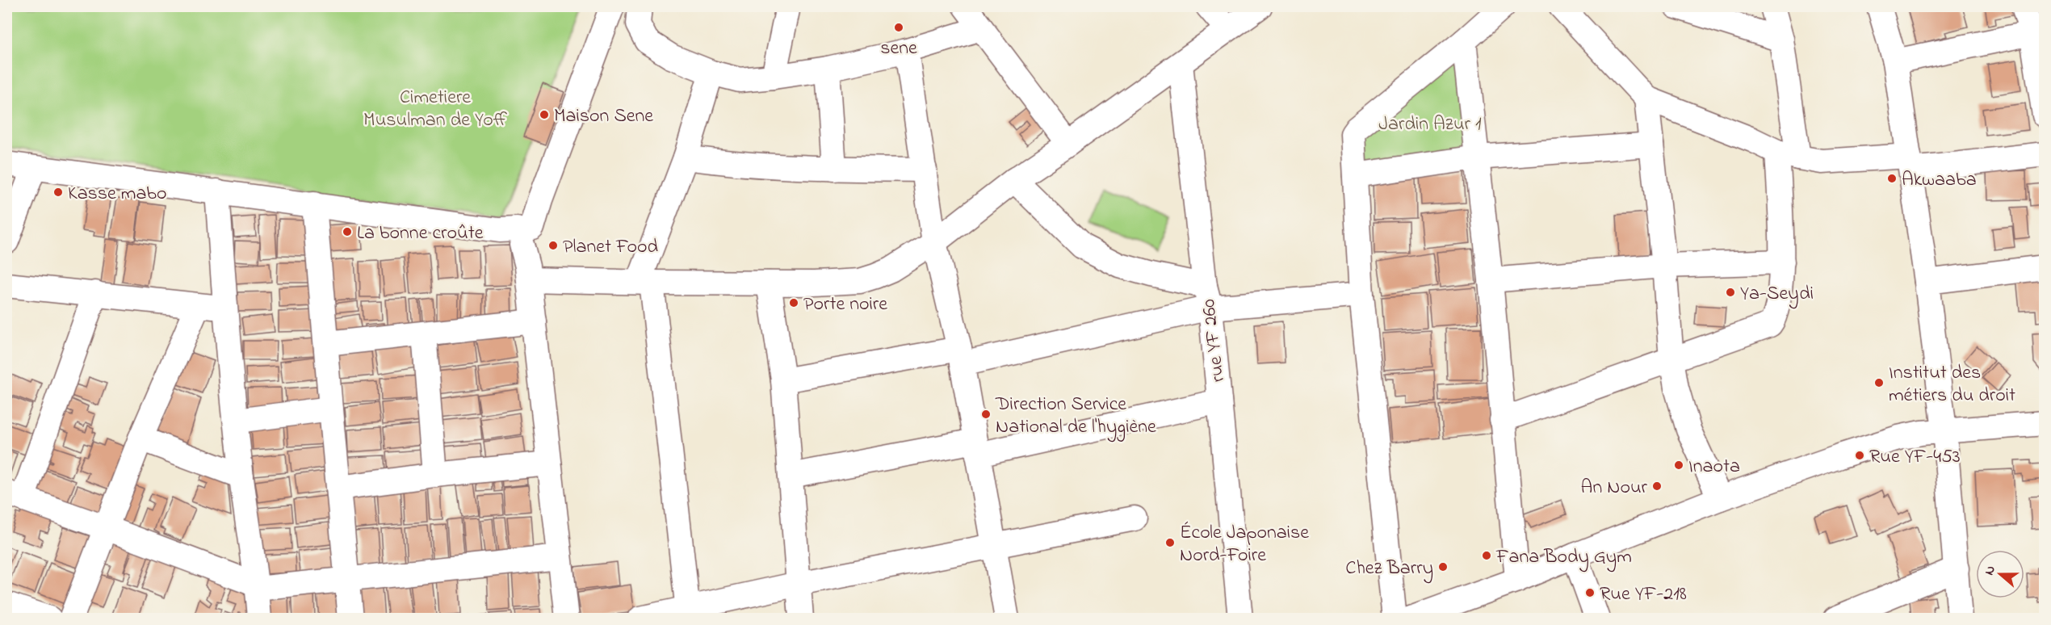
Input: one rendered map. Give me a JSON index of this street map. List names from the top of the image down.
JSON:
{
  "streets": {
    "street": ["rue YF 260"]
  },
  "parks": ["Cimetiere Musulman de Yoff", "Jardin Azur 1"],
  "places": [
    "sene",
    "Maison Sene",
    "Akwaaba",
    "Kasse mabo",
    "La bonne croûte",
    "Planet Food",
    "Ya-Seydi",
    "Porte noire",
    "Institut des métiers du droit",
    "Direction Service National de l'hygiène",
    "Rue YF-453",
    "Inaota",
    "An Nour",
    "École Japonaise Nord-Foire",
    "Fana Body Gym",
    "Chez Barry",
    "Rue YF-218"
  ],
  "north": "left"
}
